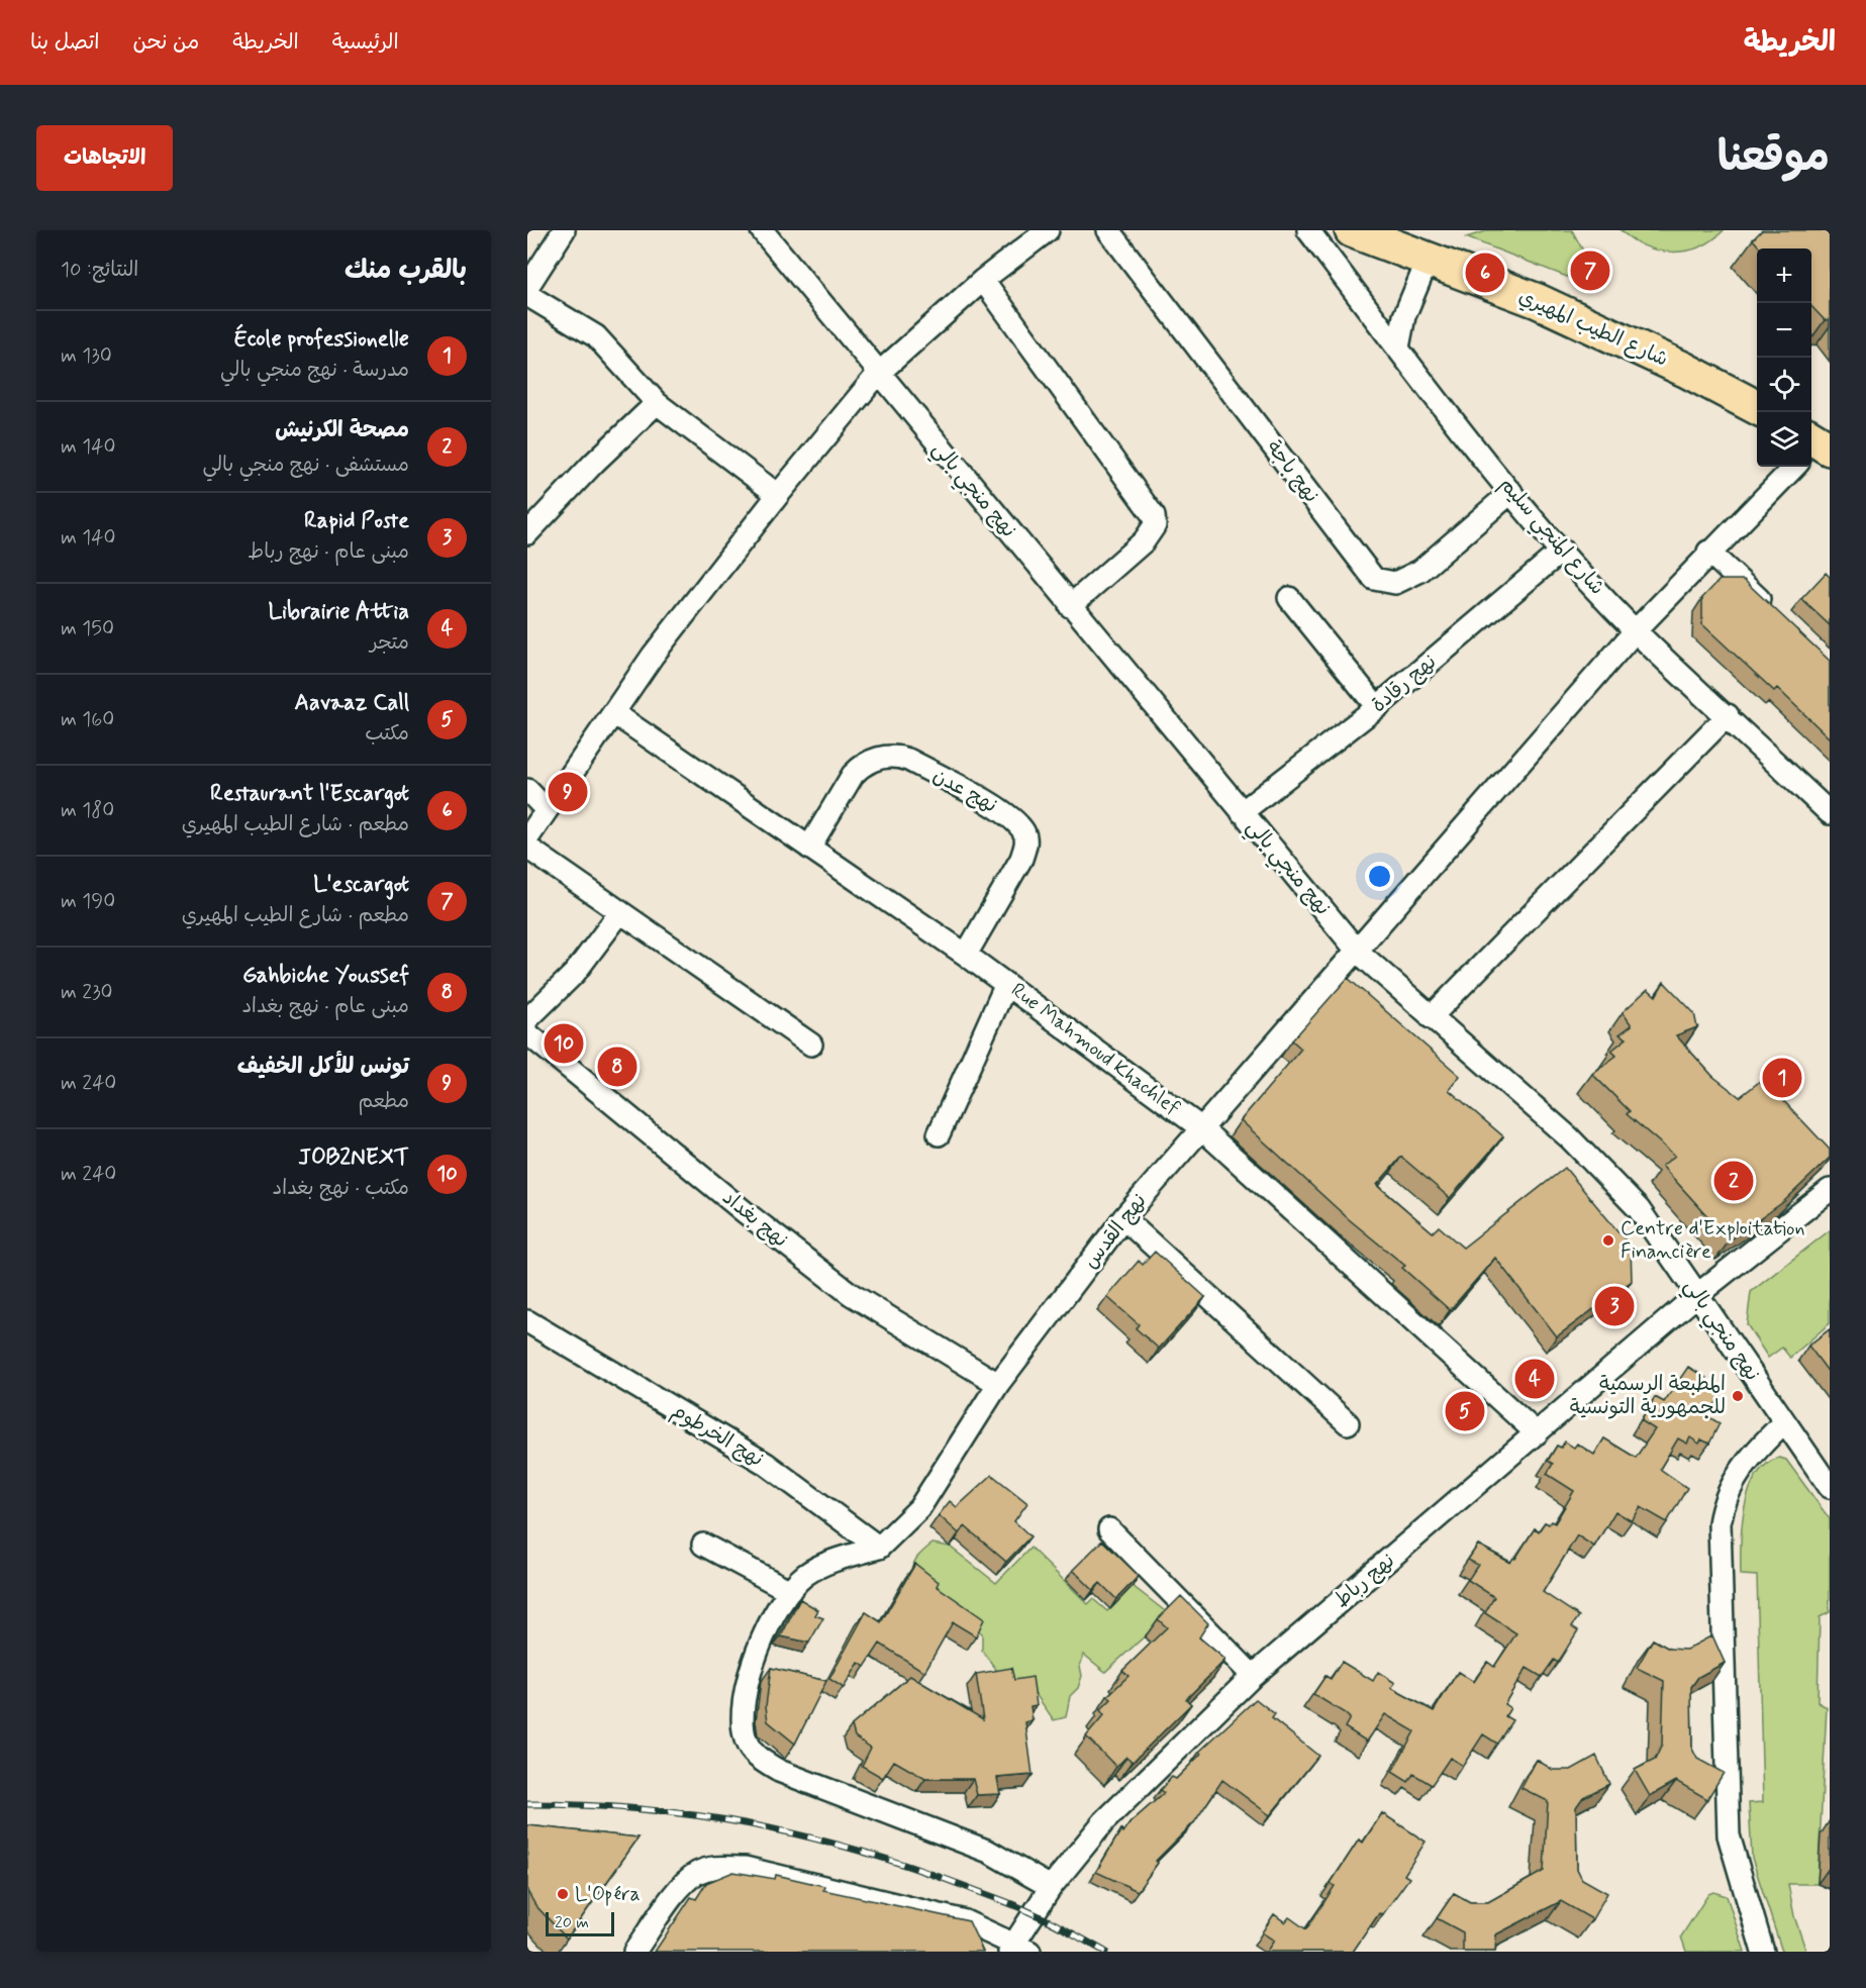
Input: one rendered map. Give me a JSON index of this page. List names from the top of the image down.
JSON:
{
  "streets": {
    "main road": ["شارع الطيب المهيري"],
    "street": [
      "نهج باجة",
      "نهج منجي بالي",
      "شارع المنجي سليم",
      "نهج رقادة",
      "نهج عدن",
      "Rue Mahmoud Khachlef",
      "نهج بغداد",
      "نهج القدس",
      "نهج الخرطوم",
      "نهج رباط"
    ]
  },
  "crossings": [
    ["نهج باجة", "شارع المنجي سليم"],
    ["نهج منجي بالي", "نهج رقادة"],
    ["نهج منجي بالي", "نهج القدس"],
    ["نهج منجي بالي", "نهج رباط"],
    ["شارع المنجي سليم", "نهج رقادة"],
    ["شارع المنجي سليم", "نهج القدس"],
    ["نهج عدن", "Rue Mahmoud Khachlef"],
    ["Rue Mahmoud Khachlef", "نهج القدس"],
    ["Rue Mahmoud Khachlef", "نهج رباط"],
    ["نهج بغداد", "نهج القدس"],
    ["نهج القدس", "نهج الخرطوم"]
  ],
  "places": ["Centre d'Exploitation Financière", "المطبعة الرسمية للجمهورية التونسية", "L'Opéra"],
  "scale_bar": "20 m",
  "page": {
    "header": "الخريطة",
    "nav": [
      "الرئيسية",
      "الخريطة",
      "من نحن",
      "اتصل بنا"
    ],
    "title": "موقعنا",
    "buttons": "الاتجاهات",
    "heading": ["بالقرب منك", "النتائج: 10"],
    "map_buttons": ["+", "−"],
    "pins": [
      "7",
      "6",
      "9",
      "10",
      "8",
      "1",
      "2",
      "3",
      "4",
      "5"
    ],
    "list": [
      {
        "mark": "1",
        "name": "École professionelle",
        "note": "مدرسة · نهج منجي بالي",
        "value": "130 m"
      },
      {
        "mark": "2",
        "name": "مصحة الكرنيش",
        "note": "مستشفى · نهج منجي بالي",
        "value": "140 m"
      },
      {
        "mark": "3",
        "name": "Rapid Poste",
        "note": "مبنى عام · نهج رباط",
        "value": "140 m"
      },
      {
        "mark": "4",
        "name": "Librairie Attia",
        "note": "متجر",
        "value": "150 m"
      },
      {
        "mark": "5",
        "name": "Aavaaz Call",
        "note": "مكتب",
        "value": "160 m"
      },
      {
        "mark": "6",
        "name": "Restaurant l'Escargot",
        "note": "مطعم · شارع الطيب المهيري",
        "value": "180 m"
      },
      {
        "mark": "7",
        "name": "L'escargot",
        "note": "مطعم · شارع الطيب المهيري",
        "value": "190 m"
      },
      {
        "mark": "8",
        "name": "Gahbiche Youssef",
        "note": "مبنى عام · نهج بغداد",
        "value": "230 m"
      },
      {
        "mark": "9",
        "name": "تونس للأكل الخفيف",
        "note": "مطعم",
        "value": "240 m"
      },
      {
        "mark": "10",
        "name": "JOB2NEXT",
        "note": "مكتب · نهج بغداد",
        "value": "240 m"
      }
    ],
    "scale": "20 m"
  }
}
